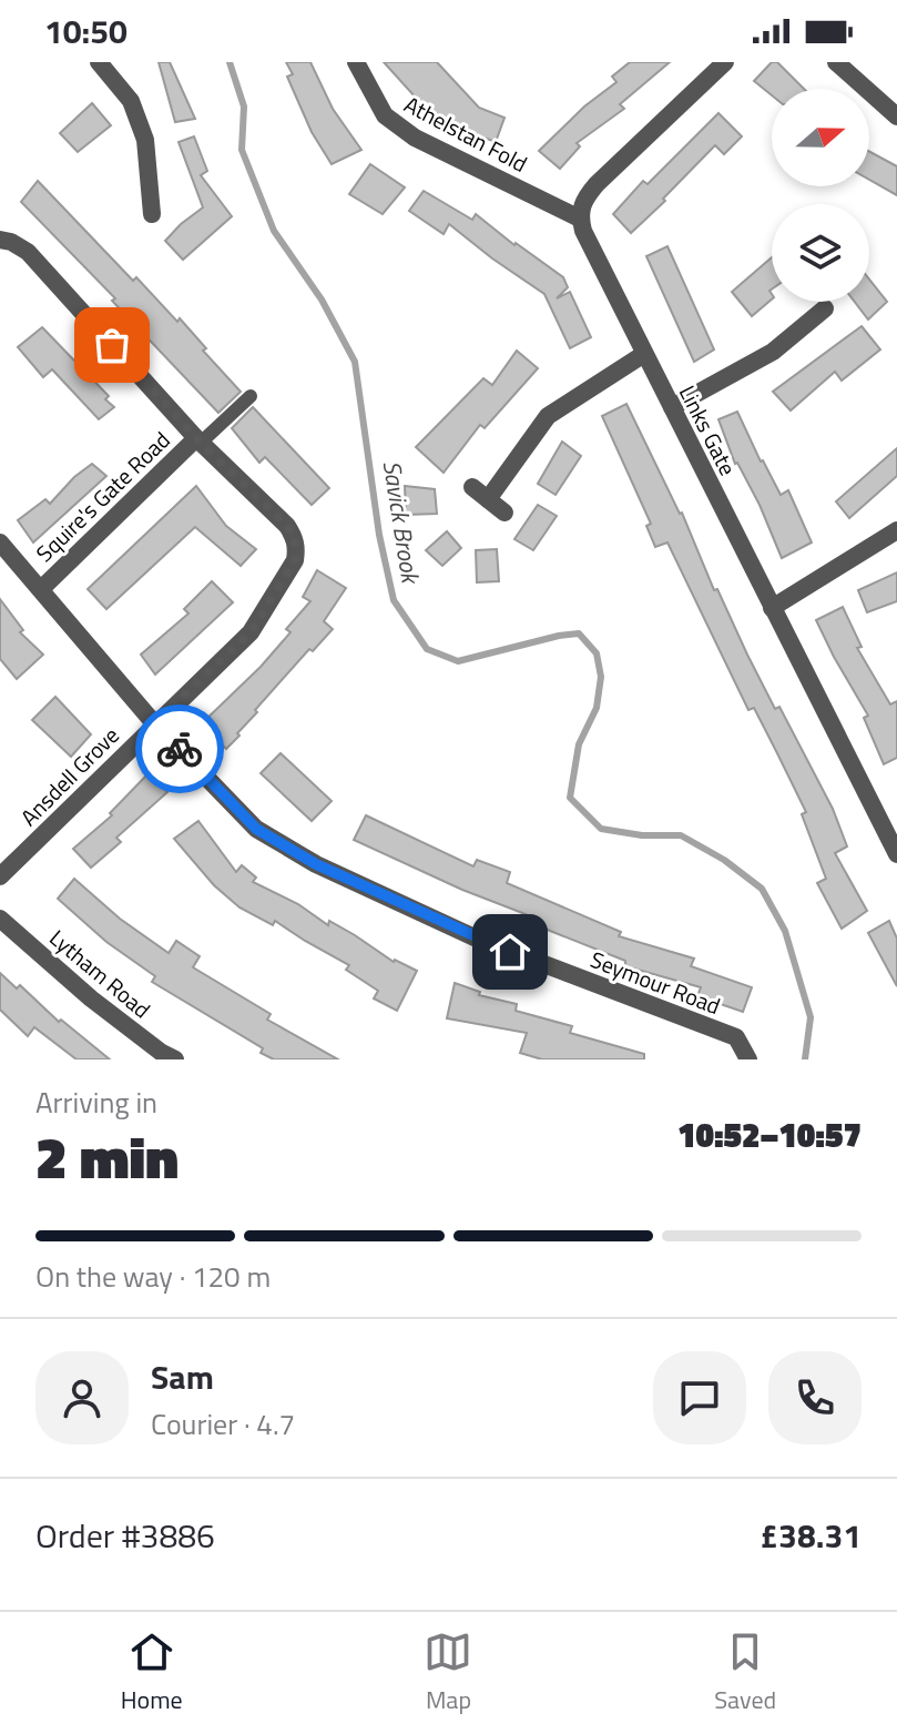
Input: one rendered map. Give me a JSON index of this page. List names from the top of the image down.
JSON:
{
  "streets": {
    "street": [
      "Athelstan Fold",
      "Links Gate",
      "Squire's Gate Road",
      "Ansdell Grove",
      "Lytham Road",
      "Seymour Road"
    ]
  },
  "crossings": [
    ["Athelstan Fold", "Links Gate"],
    ["Squire's Gate Road", "Ansdell Grove"],
    ["Squire's Gate Road", "Seymour Road"],
    ["Ansdell Grove", "Seymour Road"]
  ],
  "water": ["Savick Brook"],
  "north": "right",
  "page": {
    "status": "10:50",
    "heading": ["2 min", "Arriving in", "10:52–10:57"],
    "panel": [
      "Sam",
      "Courier · 4.7",
      "Order #3886",
      "£38.31"
    ],
    "bar": "On the way · 120 m",
    "tabs": ["Home", "Map", "Saved"]
  }
}
